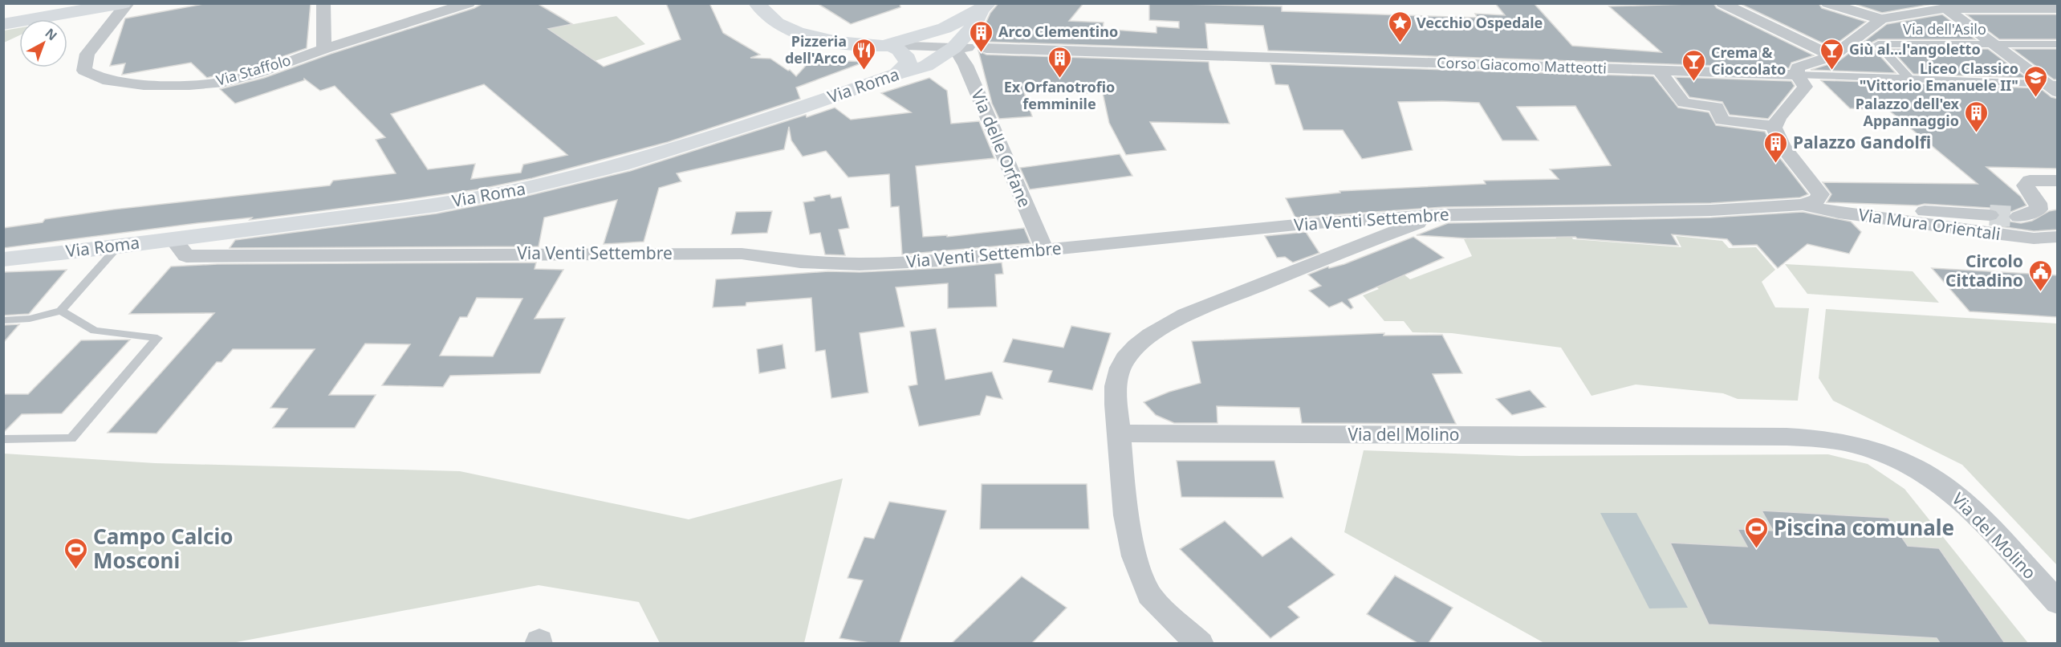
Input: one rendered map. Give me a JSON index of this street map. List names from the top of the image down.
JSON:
{
  "streets": {
    "main road": ["Via Roma"],
    "street": [
      "Via dell'Asilo",
      "Corso Giacomo Matteotti",
      "Via Staffolo",
      "Via delle Orfane",
      "Via Venti Settembre",
      "Via Mura Orientali",
      "Via del Molino"
    ]
  },
  "crossings": [
    ["Via dell'Asilo", "Corso Giacomo Matteotti"],
    ["Corso Giacomo Matteotti", "Via Roma"],
    ["Corso Giacomo Matteotti", "Via delle Orfane"],
    ["Via Roma", "Via delle Orfane"],
    ["Via Roma", "Via Venti Settembre"],
    ["Via delle Orfane", "Via Venti Settembre"],
    ["Via Venti Settembre", "Via Mura Orientali"]
  ],
  "places": {
    "place": ["Vecchio Ospedale"],
    "building": [
      "Arco Clementino",
      "Ex Orfanotrofio femminile",
      "Palazzo dell'ex Appannaggio",
      "Palazzo Gandolfi"
    ],
    "restaurant": ["Pizzeria dell'Arco"],
    "bar": ["Giù al...l'angoletto", "Crema & Cioccolato"],
    "school or university": ["Liceo Classico \"Vittorio Emanuele II\""],
    "public building": ["Circolo Cittadino"],
    "sports": ["Piscina comunale", "Campo Calcio Mosconi"]
  },
  "north": "top right"
}
